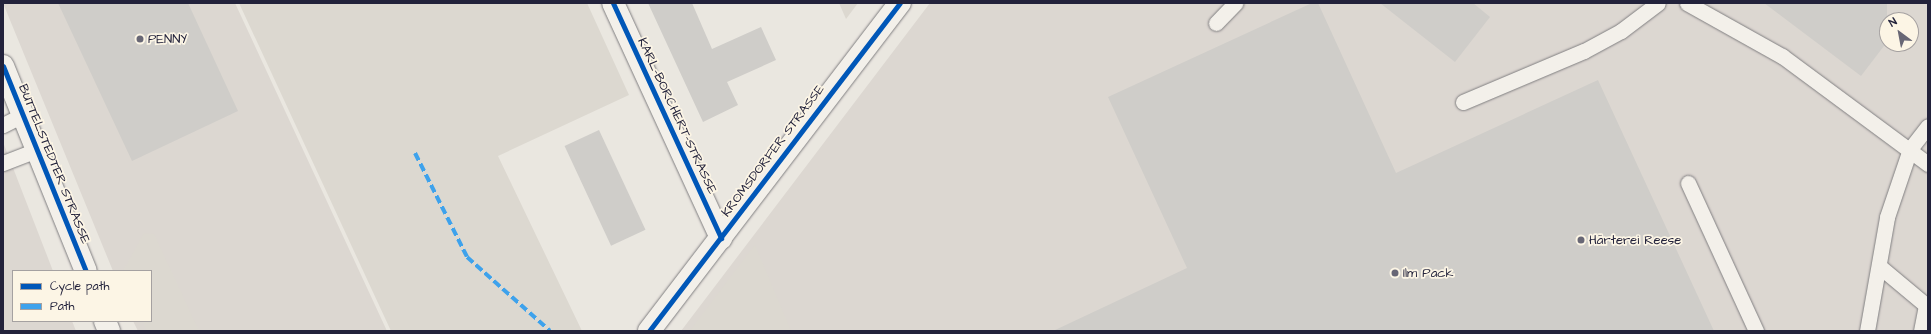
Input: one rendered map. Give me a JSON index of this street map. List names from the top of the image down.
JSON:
{
  "streets": {
    "street": ["KARL-BORCHERT-STRASSE", "KROMSDORFER STRASSE", "BUTTELSTEDTER STRASSE"]
  },
  "crossings": [
    ["KARL-BORCHERT-STRASSE", "KROMSDORFER STRASSE"]
  ],
  "places": ["PENNY", "Härterei Reese", "Ilm Pack"],
  "legend": ["Cycle path", "Path"],
  "north": "top left"
}
